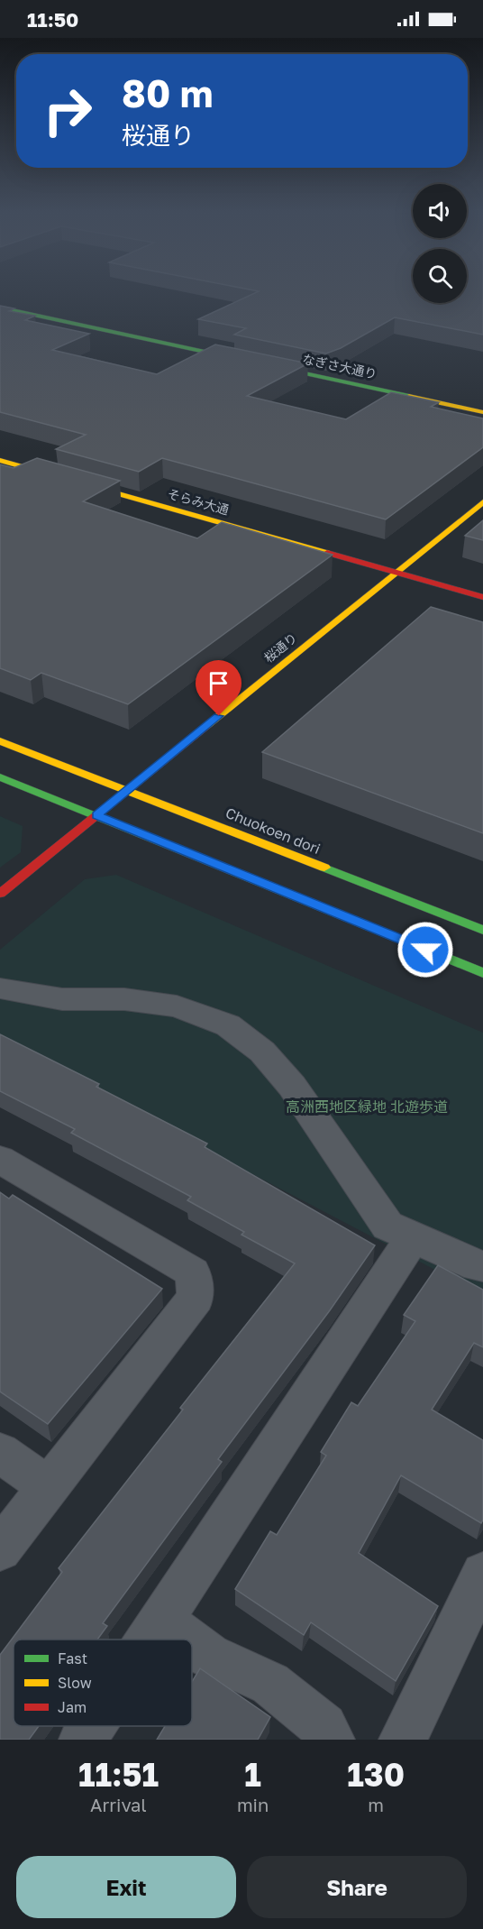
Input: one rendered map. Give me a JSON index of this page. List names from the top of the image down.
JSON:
{
  "streets": {
    "street": [
      "なぎさ大通り",
      "そらみ大通",
      "桜通り",
      "Chuokoen dori"
    ]
  },
  "crossings": [
    ["そらみ大通", "桜通り"],
    ["桜通り", "Chuokoen dori"]
  ],
  "parks": ["高洲西地区緑地 北遊歩道"],
  "legend": ["Fast", "Slow", "Jam"],
  "page": {
    "status": "11:50",
    "turn": ["80 m", "桜通り"],
    "eta": [
      "11:51",
      "Arrival",
      "1",
      "min",
      "130",
      "m"
    ],
    "buttons": ["Exit", "Share"]
  }
}
